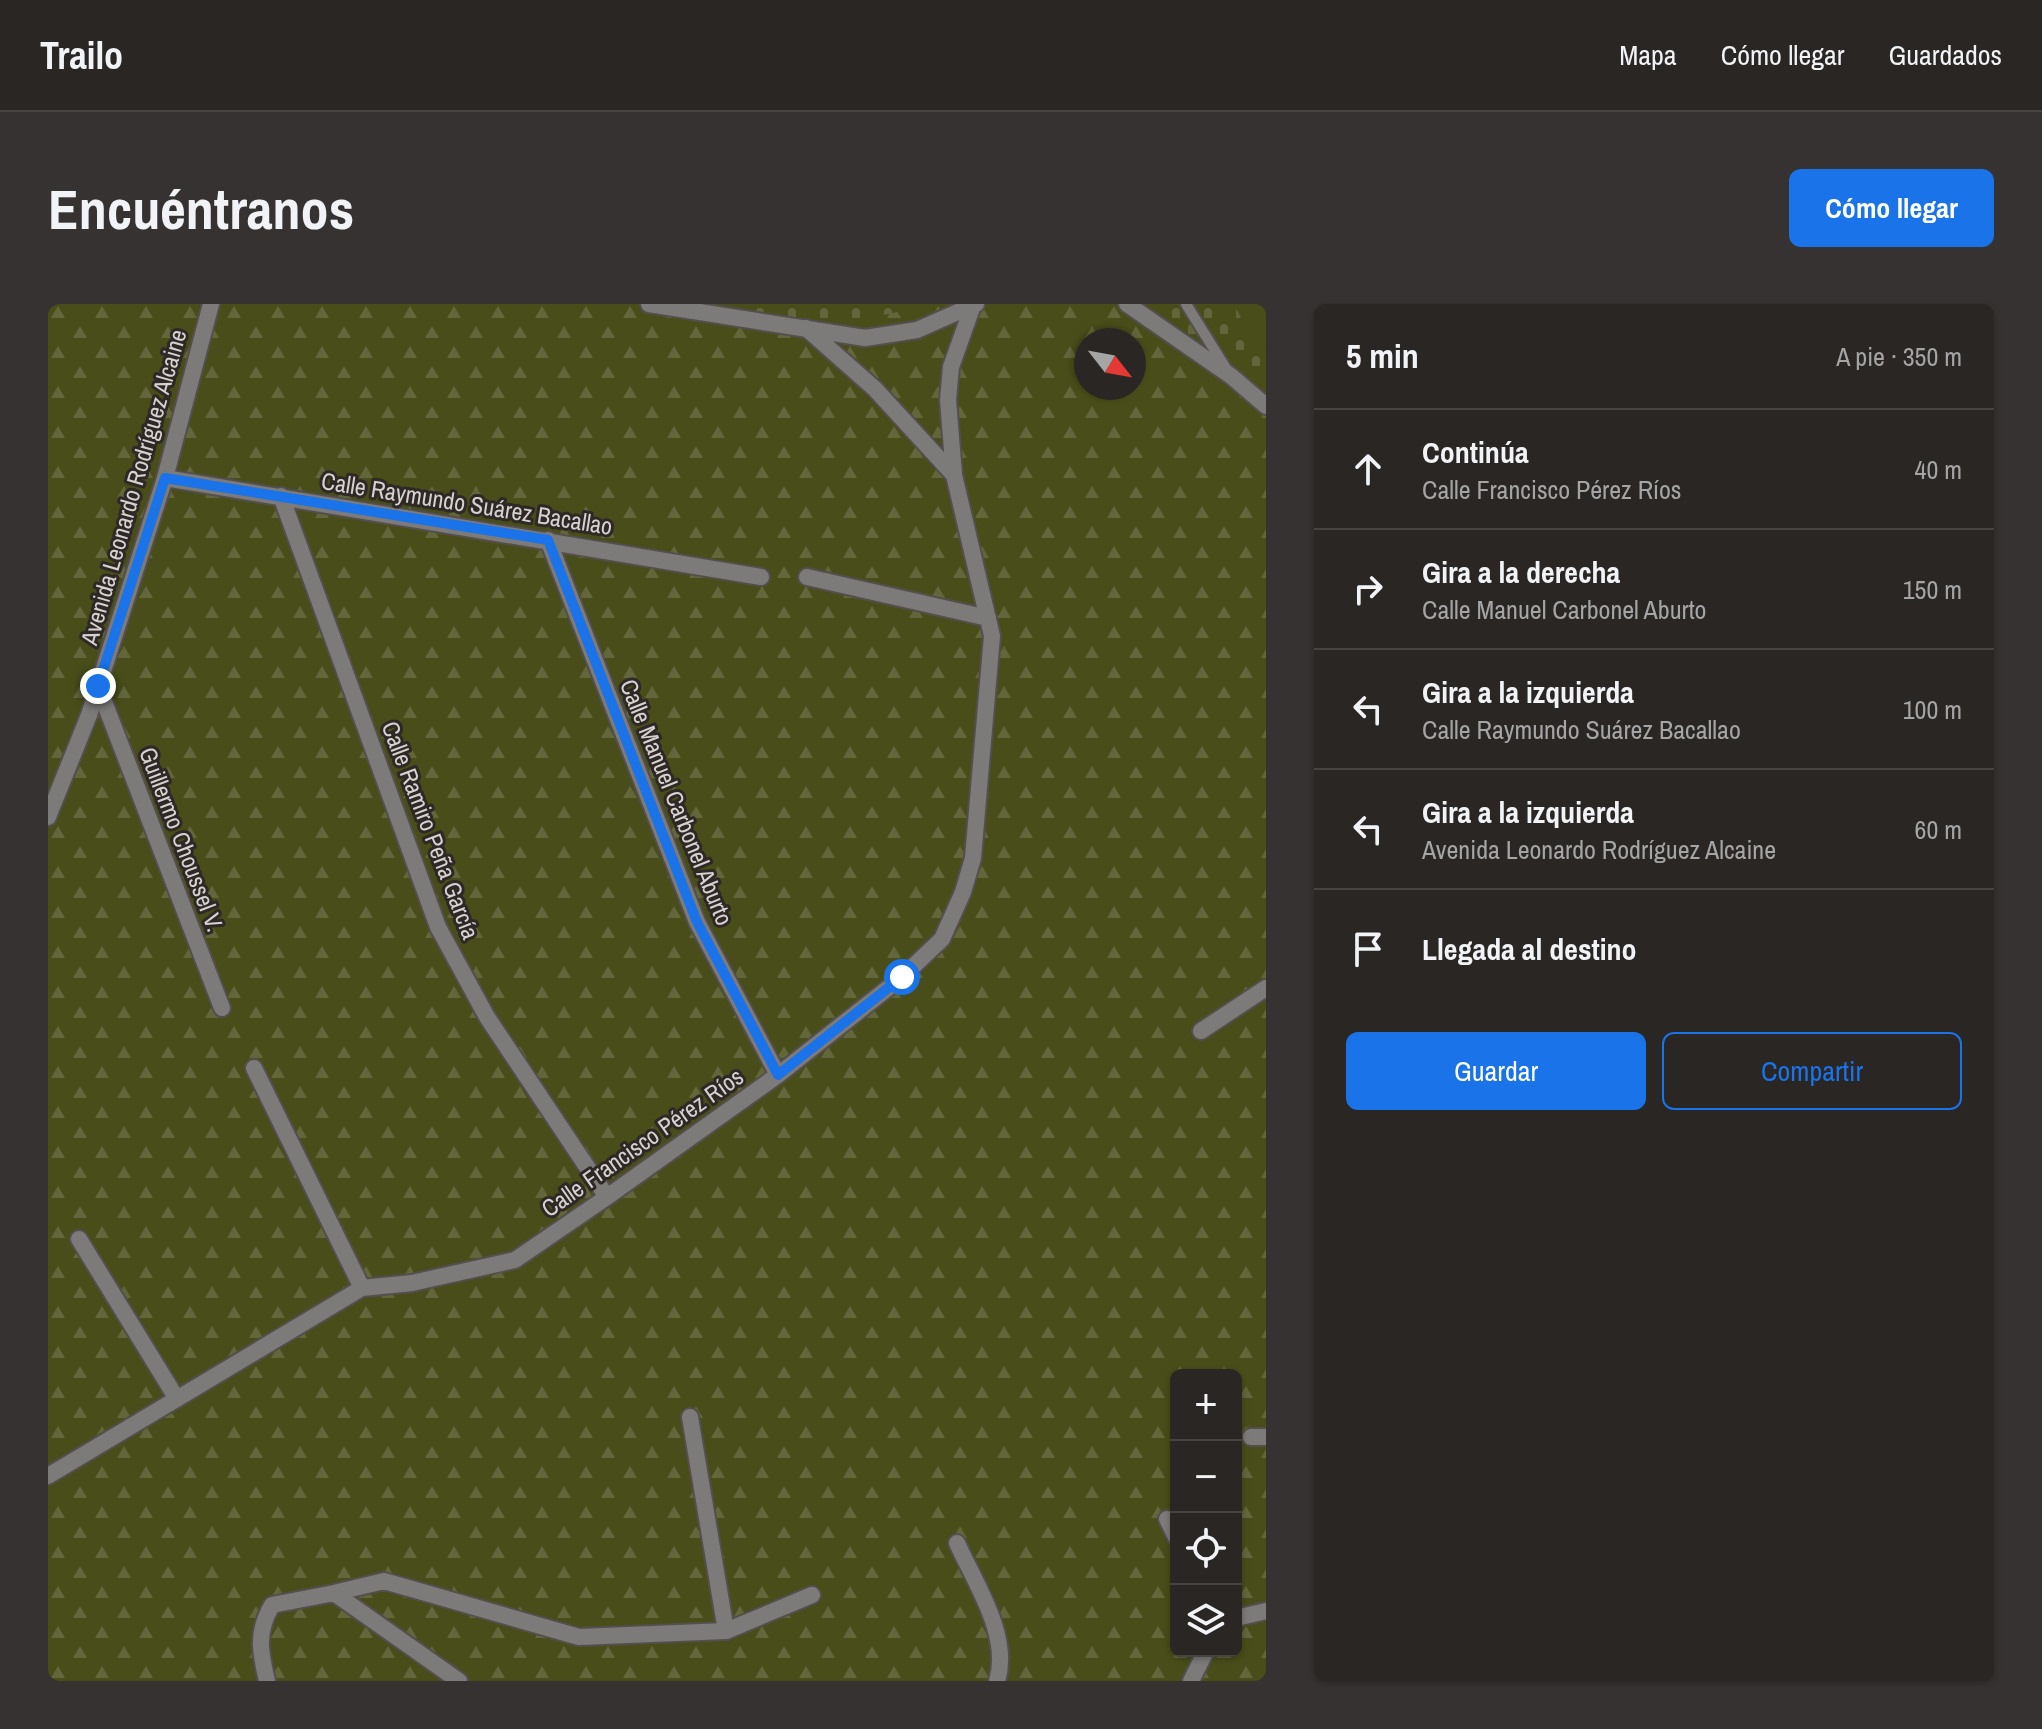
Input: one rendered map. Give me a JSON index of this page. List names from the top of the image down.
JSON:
{
  "streets": {
    "street": [
      "Avenida Leonardo Rodríguez Alcaine",
      "Calle Raymundo Suárez Bacallao",
      "Calle Manuel Carbonel Aburto",
      "Calle Ramiro Peña García",
      "Guillermo Choussel V.",
      "Calle Francisco Pérez Ríos"
    ]
  },
  "crossings": [
    ["Avenida Leonardo Rodríguez Alcaine", "Calle Raymundo Suárez Bacallao"],
    ["Avenida Leonardo Rodríguez Alcaine", "Guillermo Choussel V."],
    ["Calle Raymundo Suárez Bacallao", "Calle Manuel Carbonel Aburto"],
    ["Calle Raymundo Suárez Bacallao", "Calle Ramiro Peña García"],
    ["Calle Manuel Carbonel Aburto", "Calle Francisco Pérez Ríos"],
    ["Calle Ramiro Peña García", "Calle Francisco Pérez Ríos"]
  ],
  "north": "bottom right",
  "page": {
    "header": "Trailo",
    "nav": ["Mapa", "Cómo llegar", "Guardados"],
    "buttons": [
      "Cómo llegar",
      ["Guardar", "Compartir"]
    ],
    "title": "Encuéntranos",
    "heading": ["5 min", "A pie · 350 m"],
    "list": [
      ["Continúa", "Calle Francisco Pérez Ríos", "40 m"],
      ["Gira a la derecha", "Calle Manuel Carbonel Aburto", "150 m"],
      ["Gira a la izquierda", "Calle Raymundo Suárez Bacallao", "100 m"],
      ["Gira a la izquierda", "Avenida Leonardo Rodríguez Alcaine", "60 m"],
      "Llegada al destino"
    ],
    "map_buttons": ["+", "−"]
  }
}
